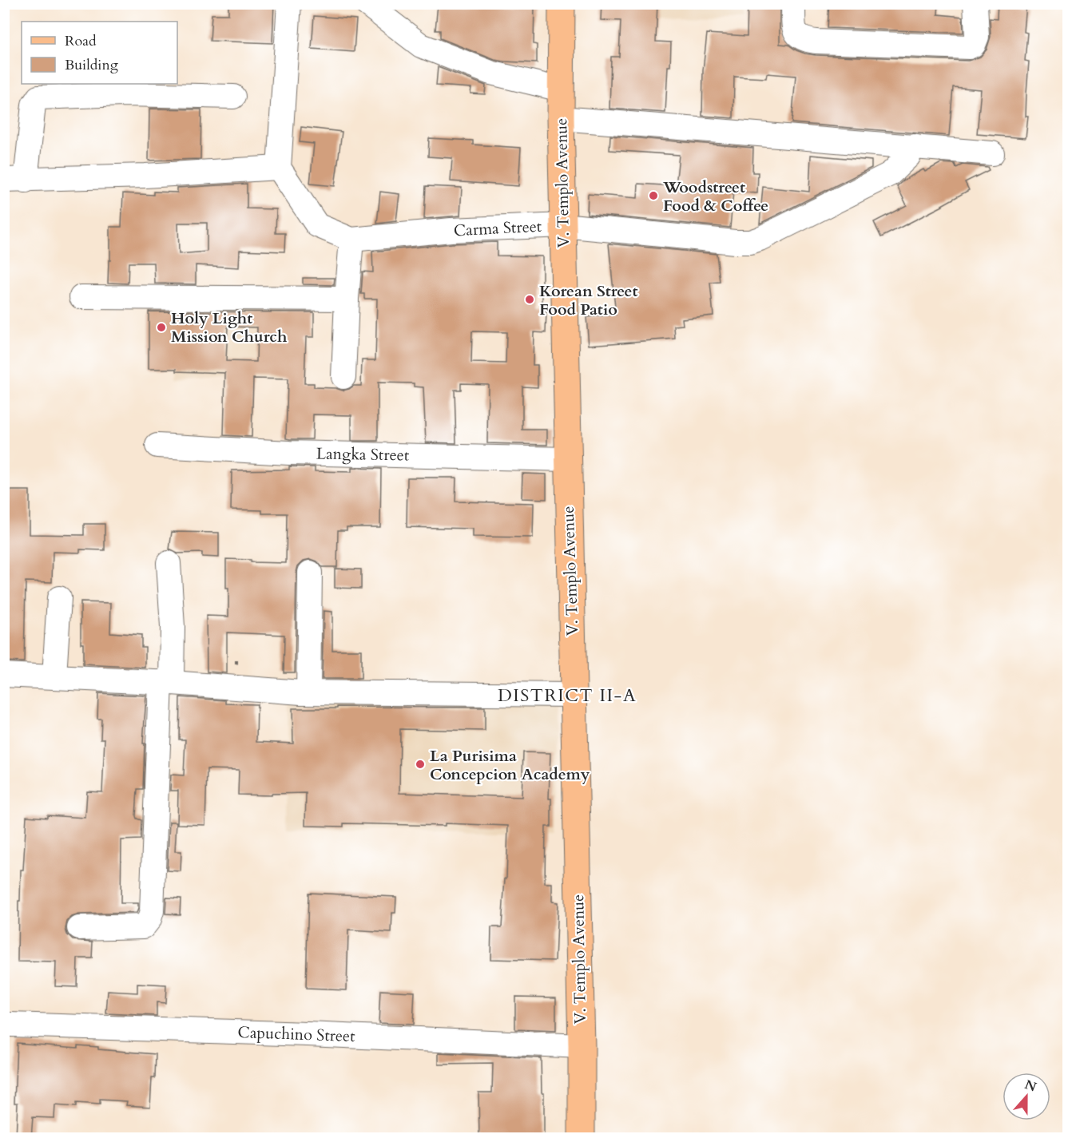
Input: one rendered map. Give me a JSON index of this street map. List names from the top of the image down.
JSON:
{
  "streets": {
    "main road": ["V. Templo Avenue"],
    "street": ["Carma Street", "Langka Street", "Capuchino Street"]
  },
  "crossings": [
    ["V. Templo Avenue", "Carma Street"],
    ["V. Templo Avenue", "Langka Street"],
    ["V. Templo Avenue", "Capuchino Street"]
  ],
  "districts": ["DISTRICT II-A"],
  "places": [
    "Woodstreet Food & Coffee",
    "Korean Street Food Patio",
    "Holy Light Mission Church",
    "La Purisima Concepcion Academy"
  ],
  "legend": ["Road", "Building"],
  "north": "top"
}
